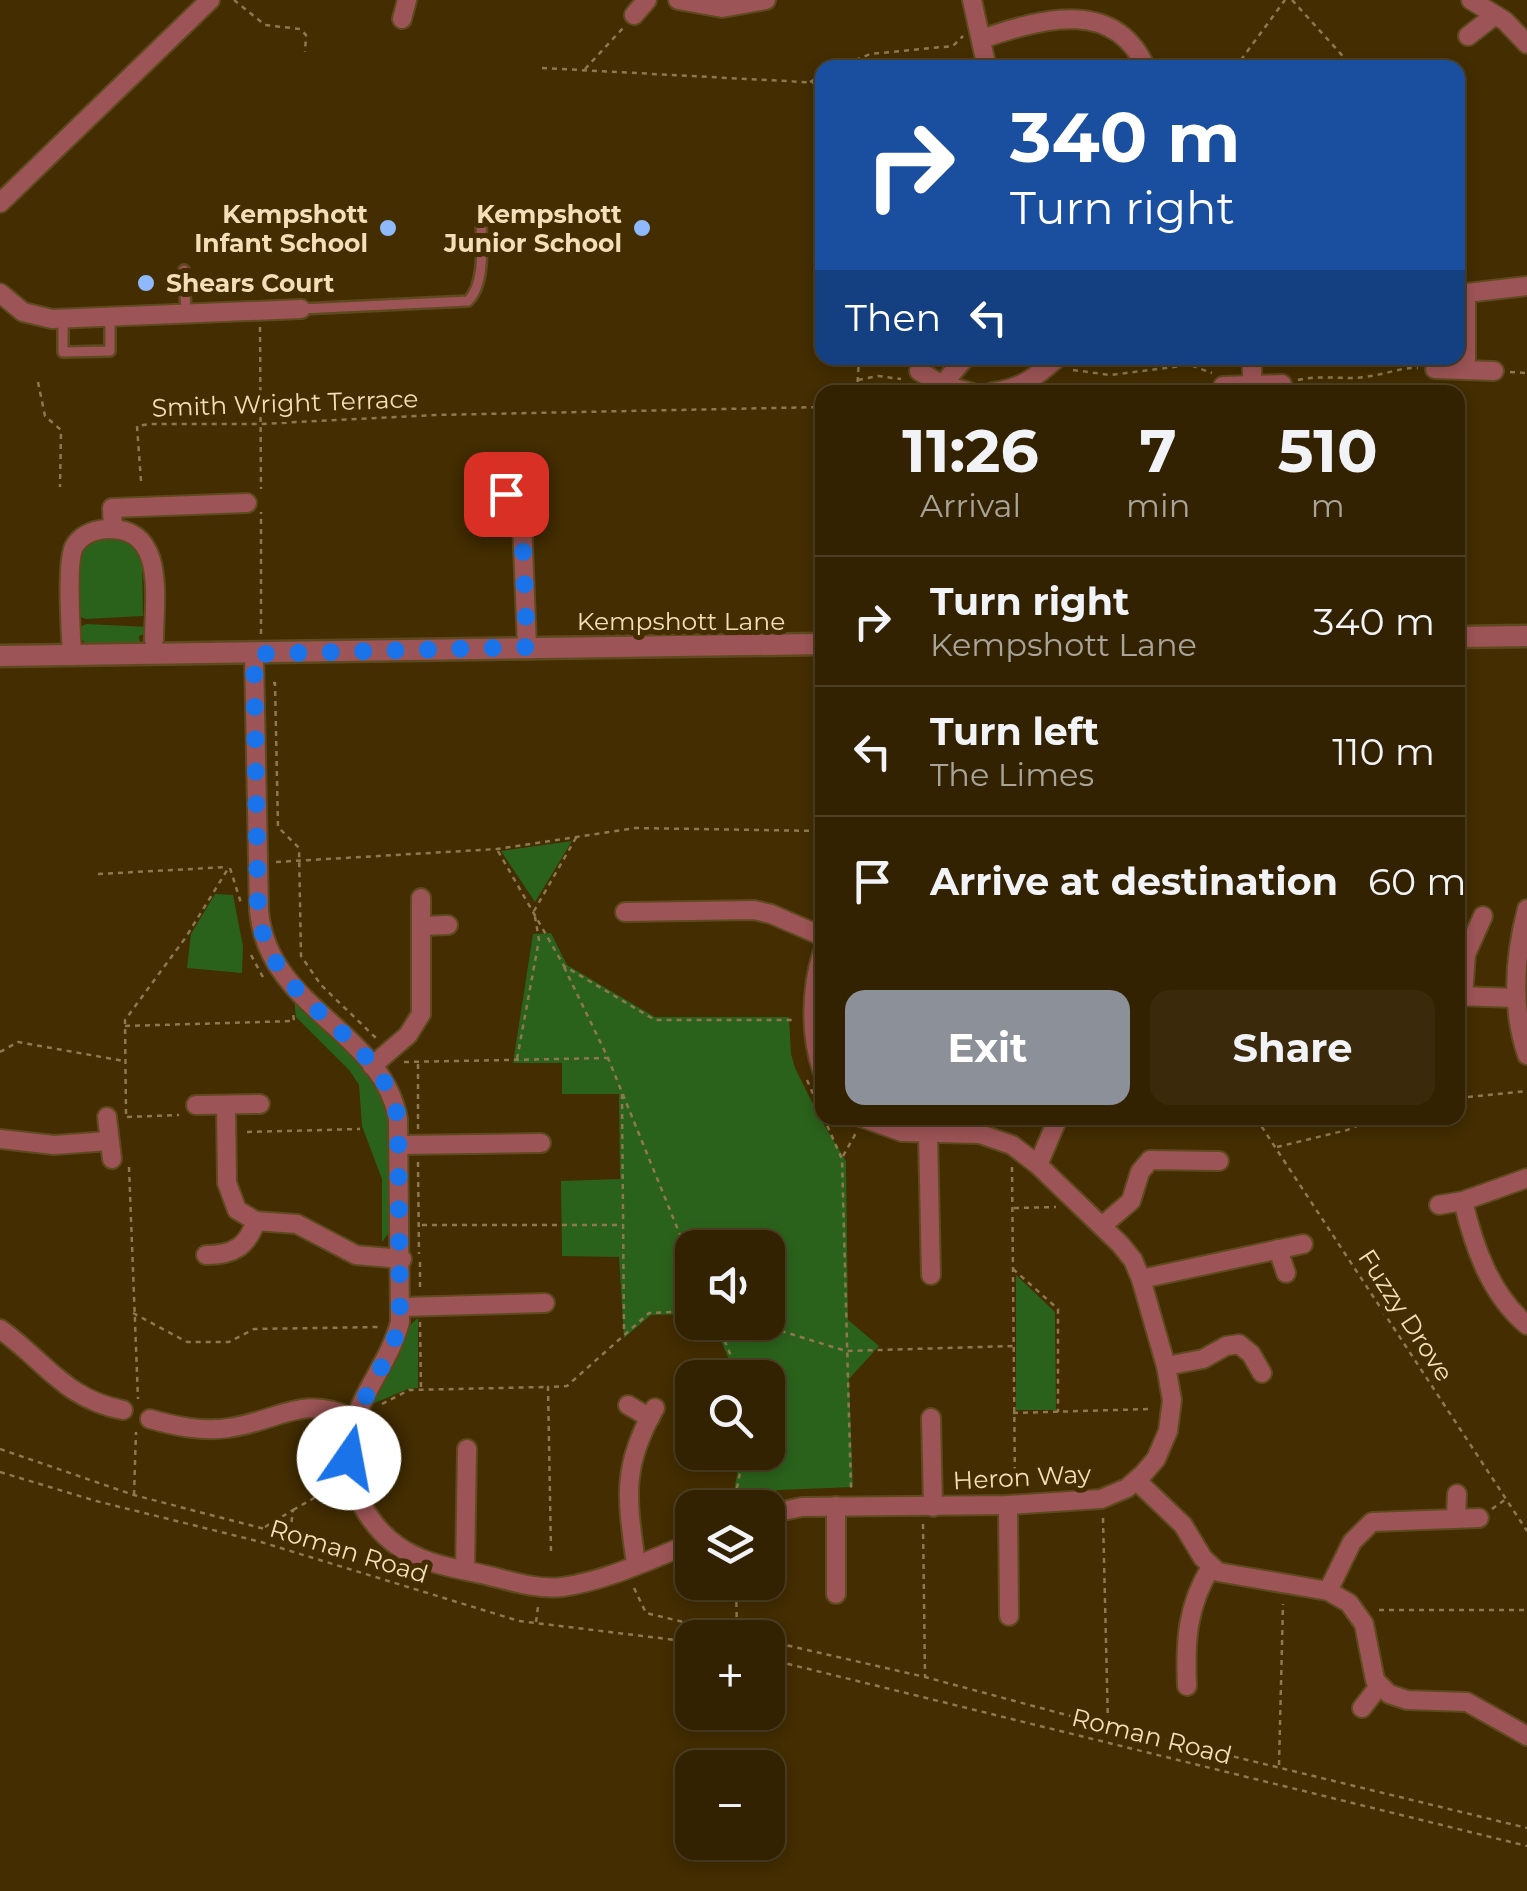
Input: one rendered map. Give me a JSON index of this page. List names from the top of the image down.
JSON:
{
  "streets": {
    "street": ["Kempshott Lane", "Heron Way"],
    "path": ["Smith Wright Terrace", "Fuzzy Drove", "Roman Road"]
  },
  "places": ["Kempshott Infant School", "Kempshott Junior School", "Shears Court"],
  "page": {
    "turn": ["340 m", "Turn right"],
    "then": "Then",
    "eta": [
      "11:26",
      "Arrival",
      "7",
      "min",
      "510",
      "m"
    ],
    "list": [
      {
        "name": "Turn right",
        "note": "Kempshott Lane",
        "value": "340 m"
      },
      {
        "name": "Turn left",
        "note": "The Limes",
        "value": "110 m"
      },
      {
        "name": "Arrive at destination",
        "value": "60 m"
      }
    ],
    "buttons": ["Exit", "Share"],
    "map_buttons": ["+", "−"]
  }
}
